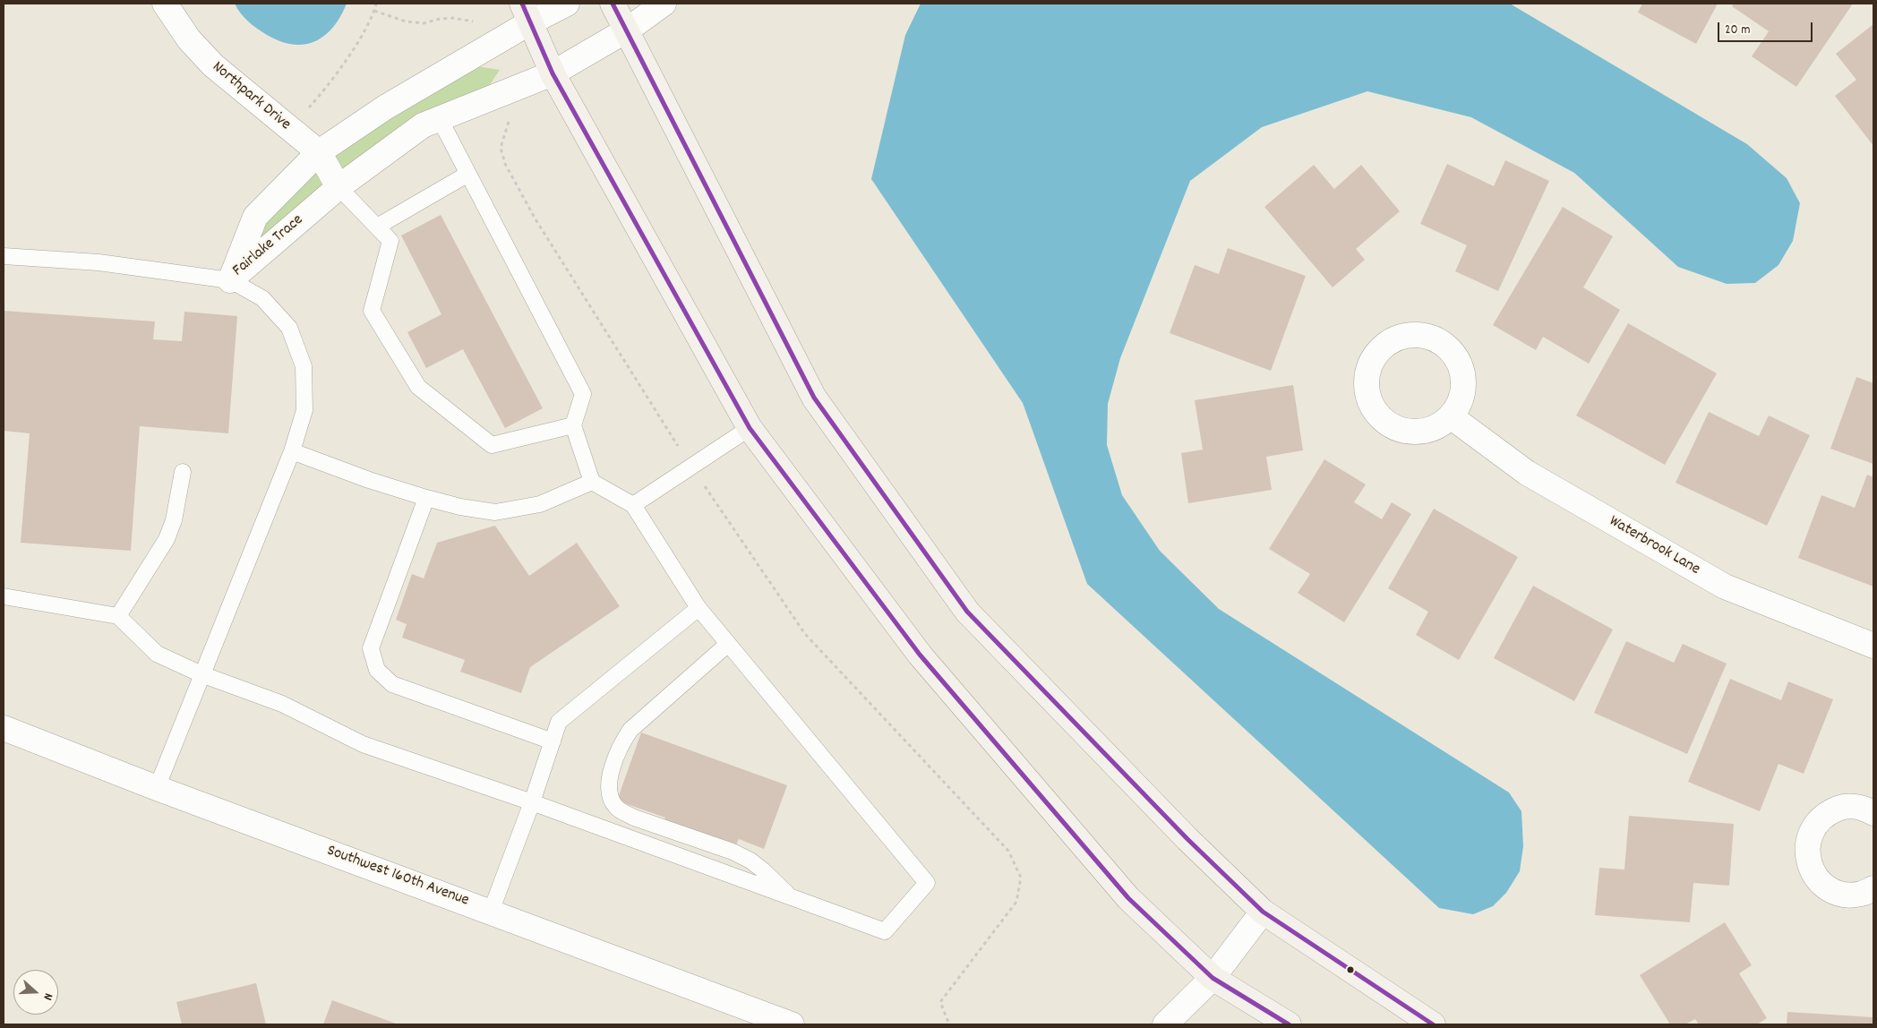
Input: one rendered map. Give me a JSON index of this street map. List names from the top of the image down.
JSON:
{
  "streets": {
    "street": [
      "Northpark Drive",
      "Fairlake Trace",
      "Waterbrook Lane",
      "Southwest 160th Avenue"
    ]
  },
  "crossings": [
    ["Northpark Drive", "Fairlake Trace"]
  ],
  "scale_bar": "20 m",
  "north": "right"
}
